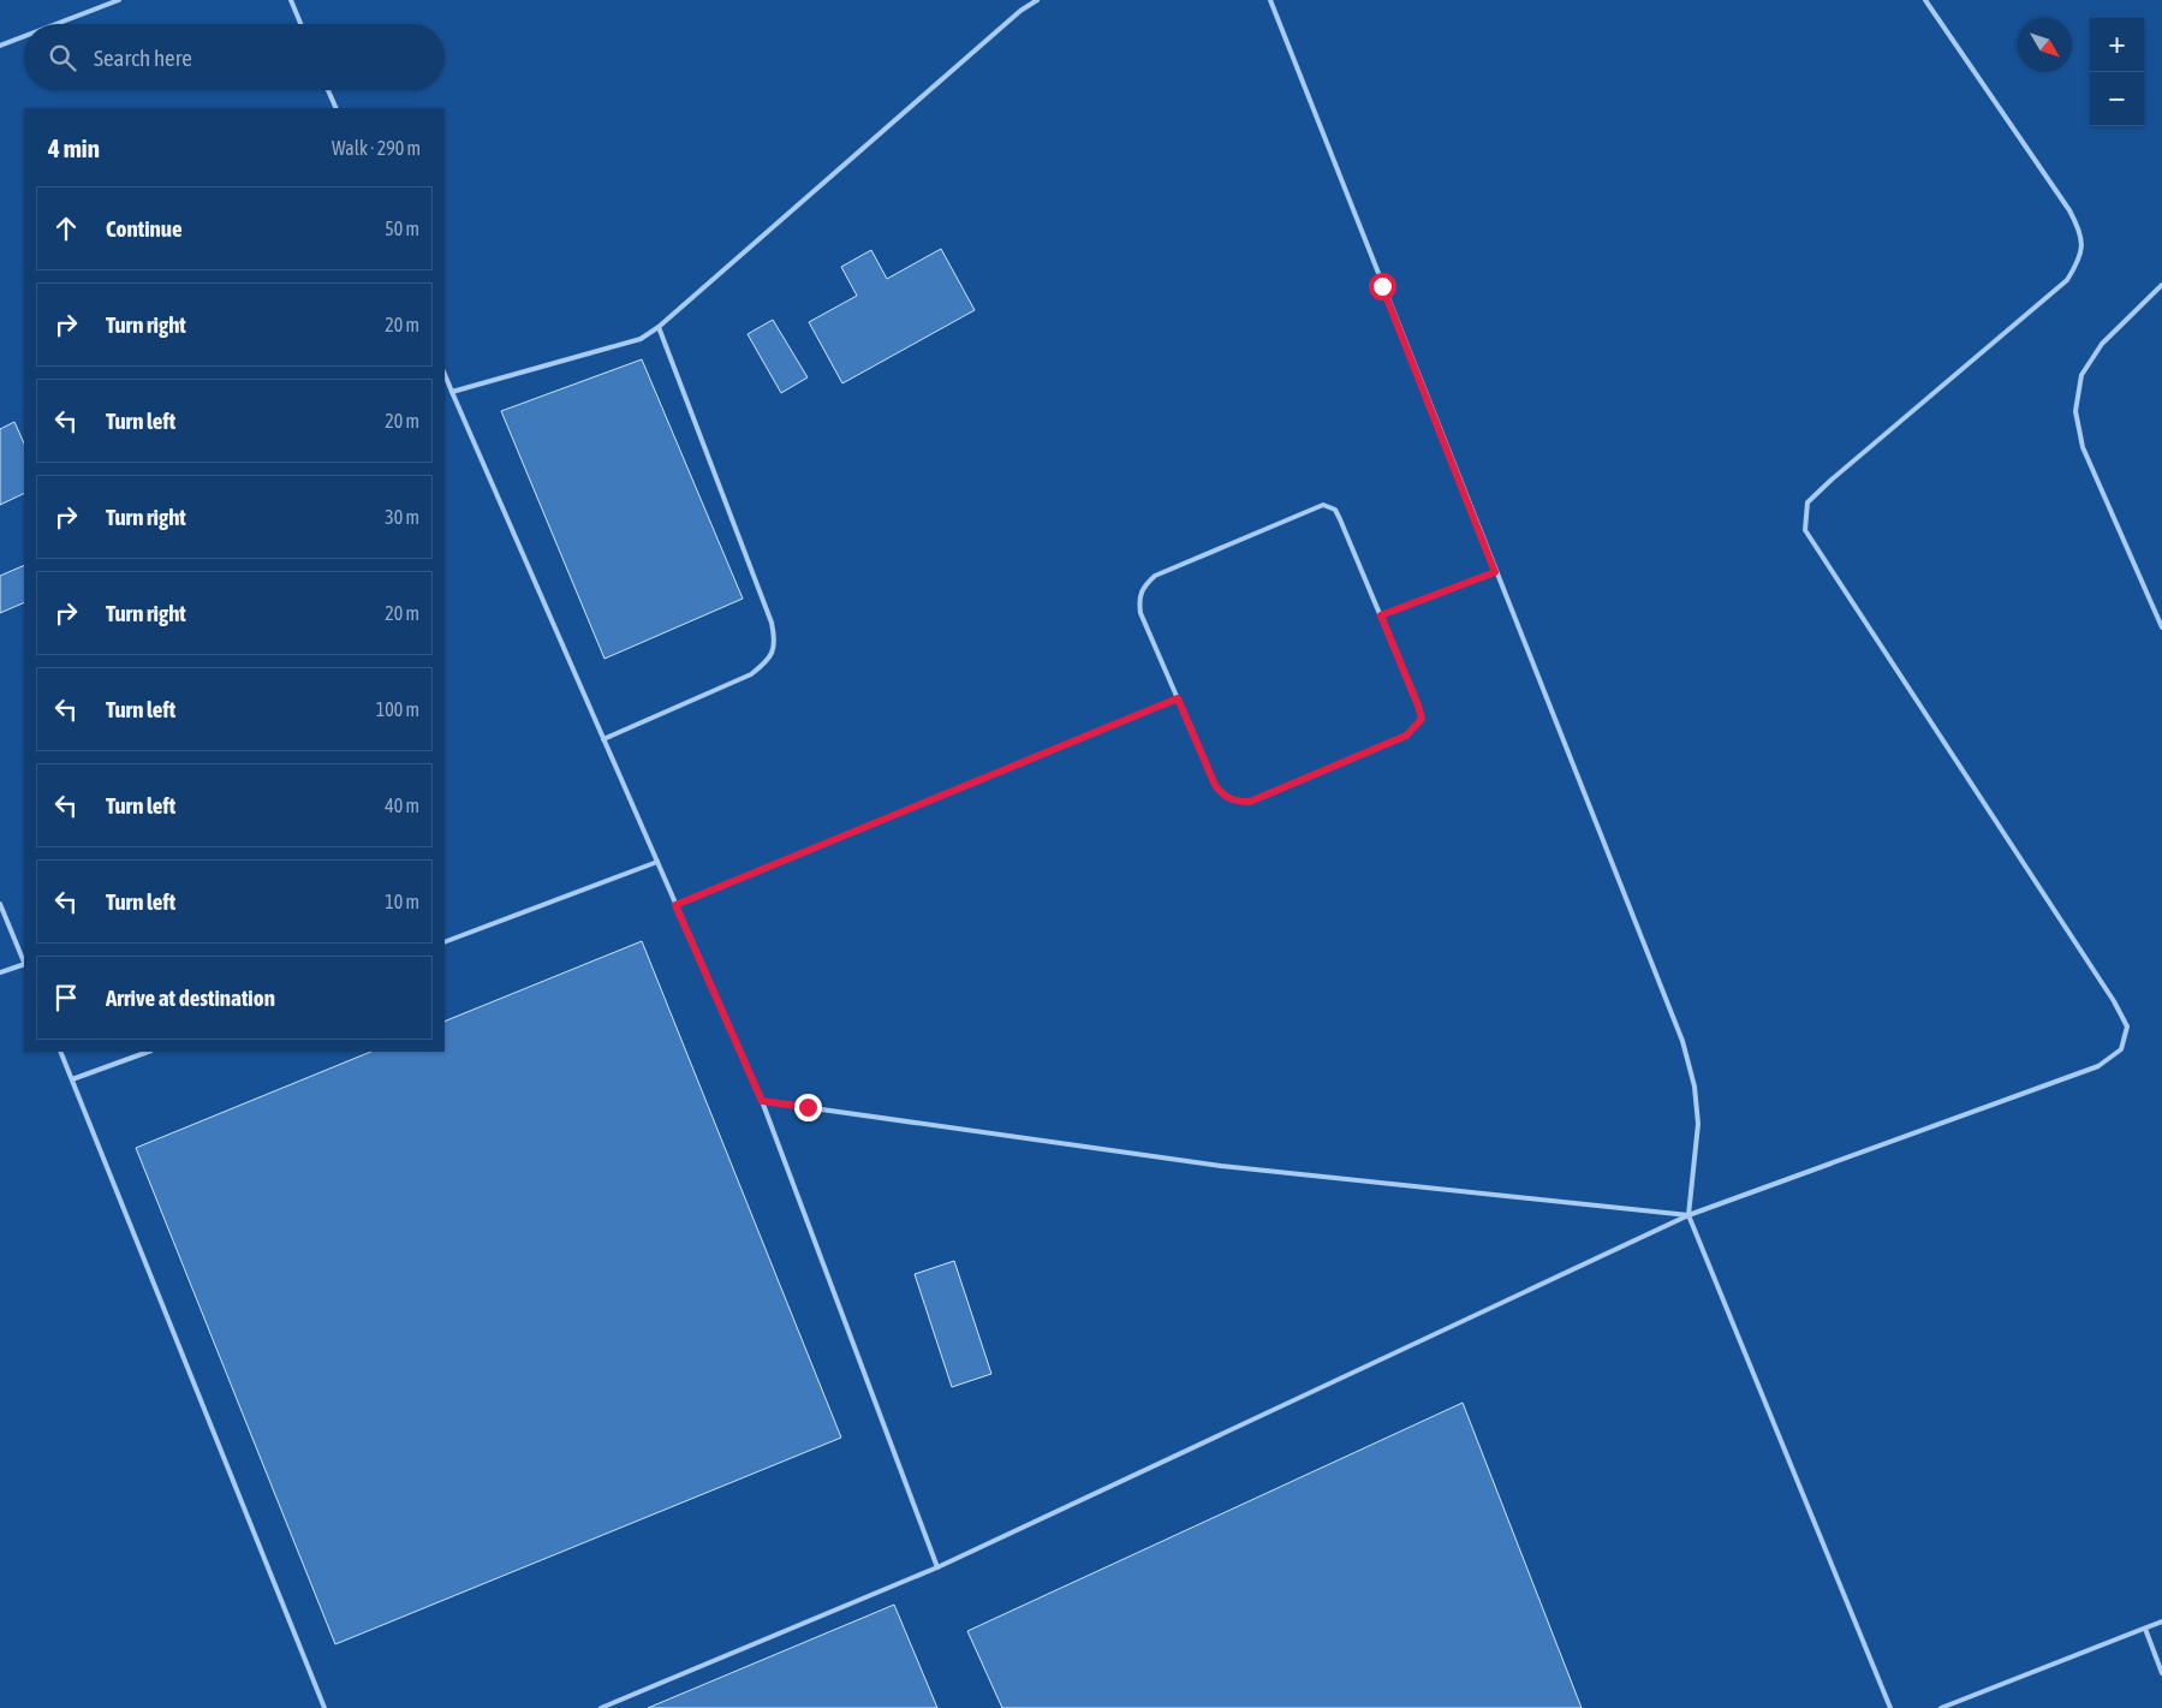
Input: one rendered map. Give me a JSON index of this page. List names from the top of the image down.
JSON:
{
  "north": "bottom right",
  "page": {
    "map_buttons": ["+", "−"],
    "search": "Search here",
    "heading": ["4 min", "Walk · 290 m"],
    "list": [
      ["Continue", "50 m"],
      ["Turn right", "20 m"],
      ["Turn left", "20 m"],
      ["Turn right", "30 m"],
      ["Turn right", "20 m"],
      ["Turn left", "100 m"],
      ["Turn left", "40 m"],
      ["Turn left", "10 m"],
      "Arrive at destination"
    ]
  }
}
